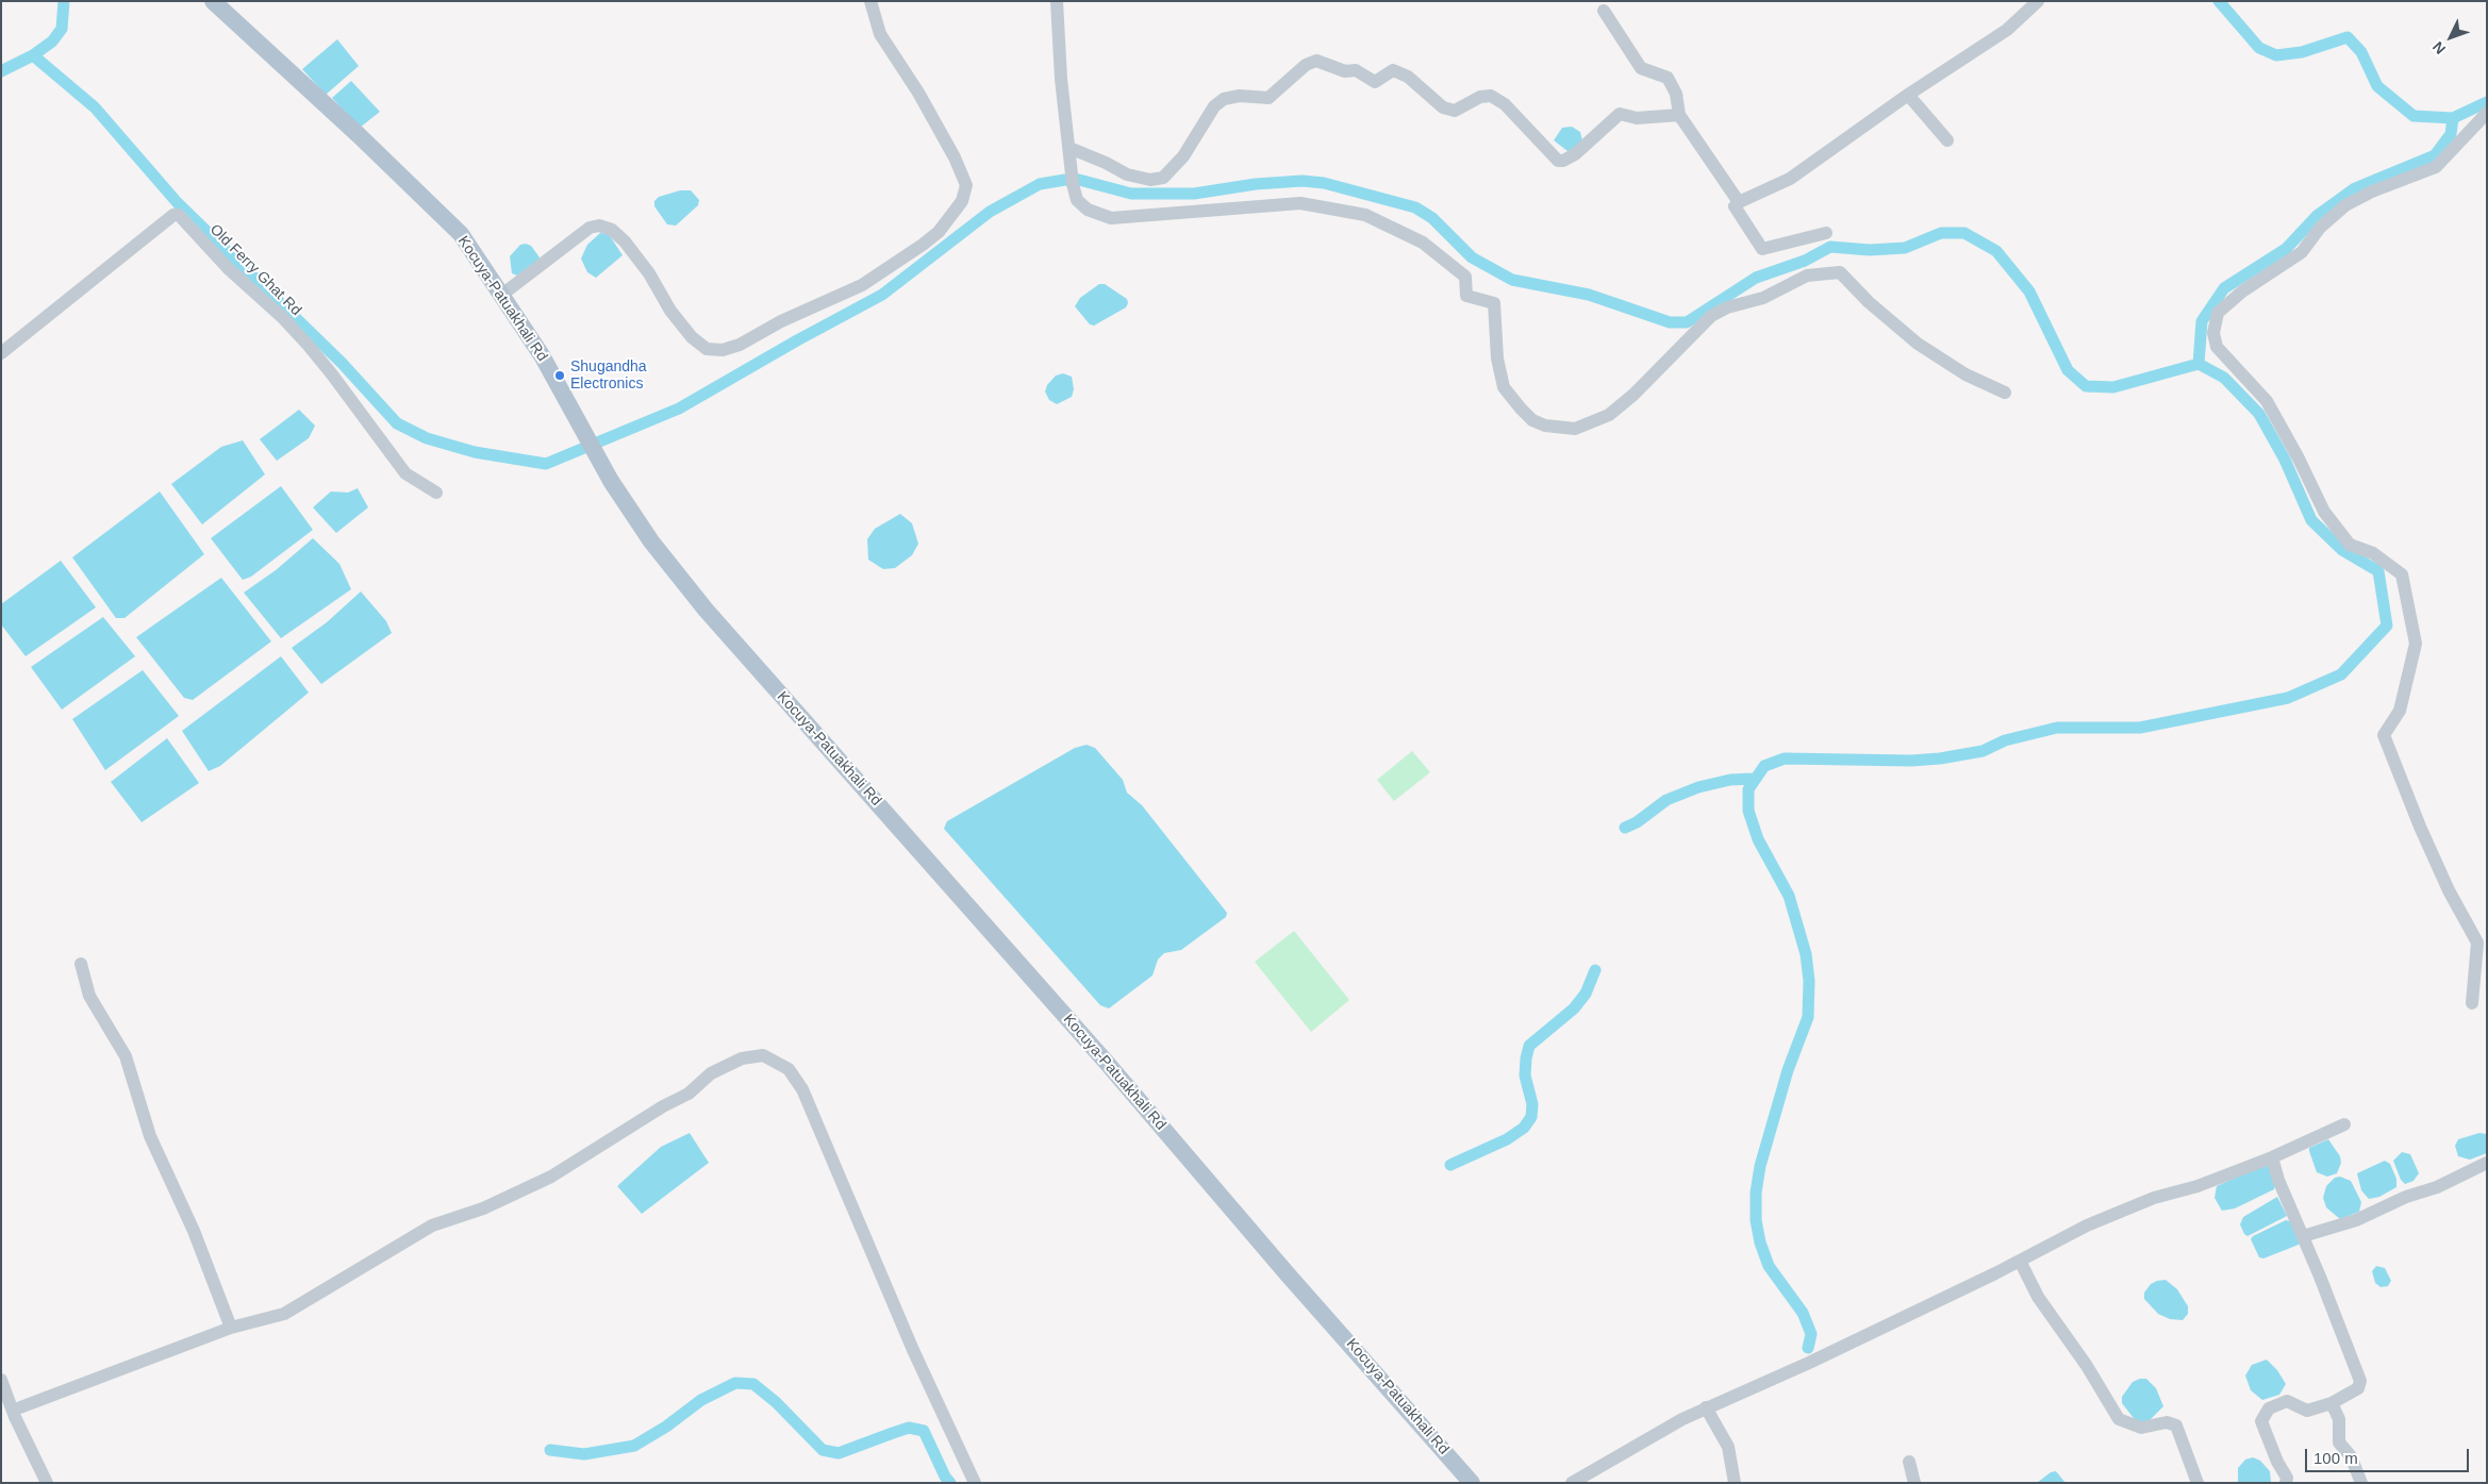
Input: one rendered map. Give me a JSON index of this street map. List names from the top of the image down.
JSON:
{
  "streets": {
    "main road": ["Kocuya-Patuakhali Rd"],
    "street": ["Old Ferry Ghat Rd"]
  },
  "places": ["Shugandha Electronics"],
  "scale_bar": "100 m",
  "north": "bottom left"
}
